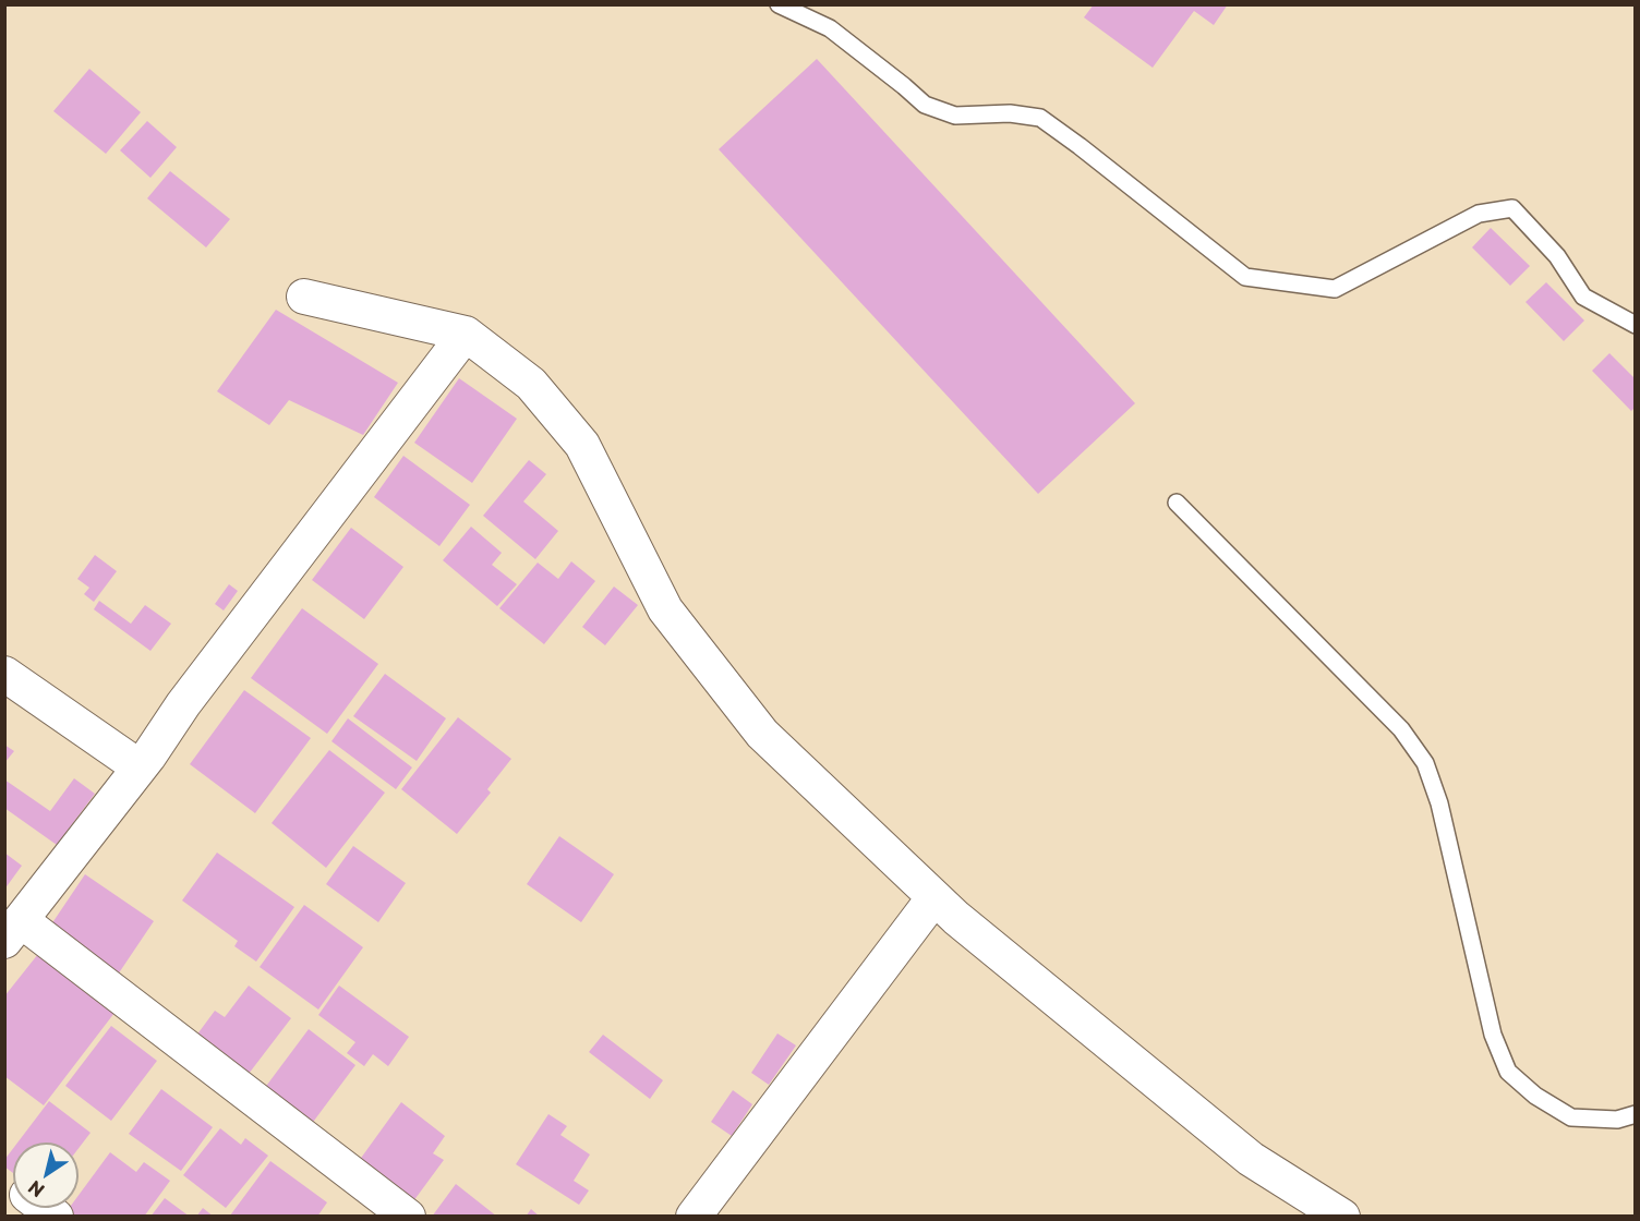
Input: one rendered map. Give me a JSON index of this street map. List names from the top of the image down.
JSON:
{
  "north": "bottom left"
}
